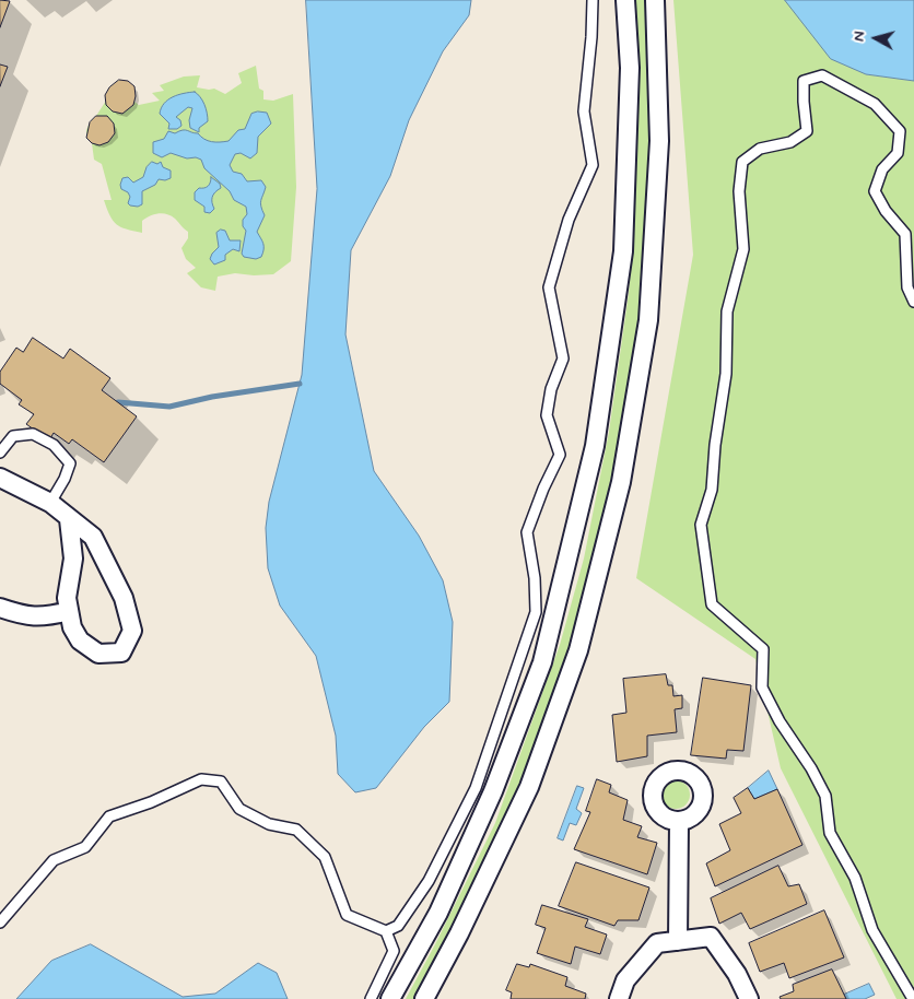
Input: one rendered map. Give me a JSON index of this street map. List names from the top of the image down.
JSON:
{
  "north": "left"
}
